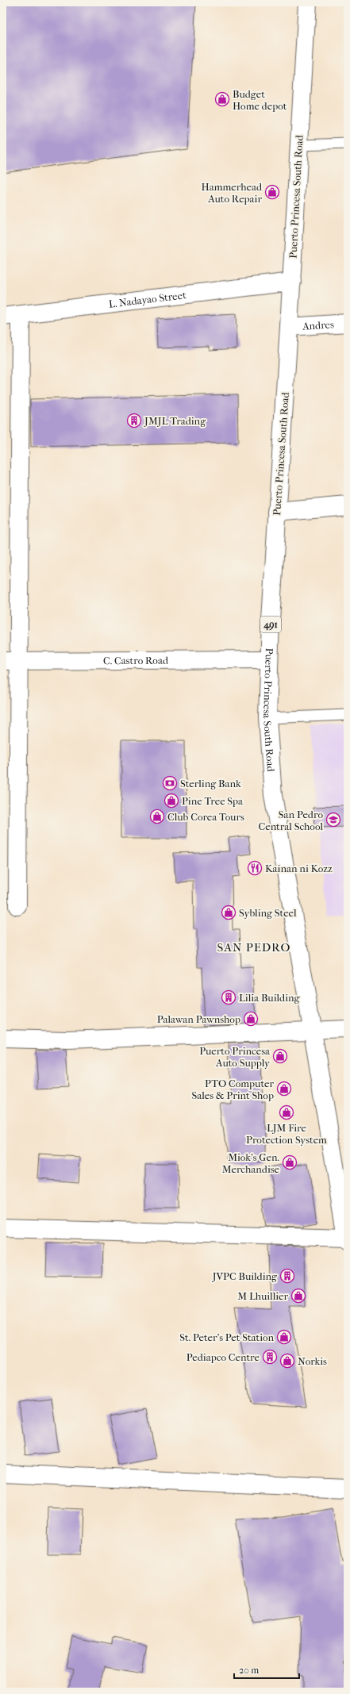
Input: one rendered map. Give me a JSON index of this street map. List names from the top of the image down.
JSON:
{
  "streets": {
    "street": [
      "Puerto Princesa South Road",
      "L. Nadayao Street",
      "Andres",
      "491",
      "C. Castro Road"
    ]
  },
  "crossings": [
    ["Puerto Princesa South Road", "L. Nadayao Street"],
    ["Puerto Princesa South Road", "Andres"],
    ["Puerto Princesa South Road", "C. Castro Road"]
  ],
  "districts": ["SAN PEDRO"],
  "places": {
    "shop": [
      "Budget Home depot",
      "Hammerhead Auto Repair",
      "Pine Tree Spa",
      "Club Corea Tours",
      "Sybling Steel",
      "Palawan Pawnshop",
      "Puerto Princesa Auto Supply",
      "PTO Computer Sales & Print Shop",
      "LJM Fire Protection System",
      "Miok's Gen. Merchandise",
      "M Lhuillier",
      "St. Peter's Pet Station",
      "Norkis"
    ],
    "building": [
      "JMJL Trading",
      "Lilia Building",
      "JVPC Building",
      "Pediapco Centre"
    ],
    "bank": ["Sterling Bank"],
    "school or university": ["San Pedro Central School"],
    "restaurant": ["Kainan ni Kozz"]
  },
  "scale_bar": "20 m"
}
